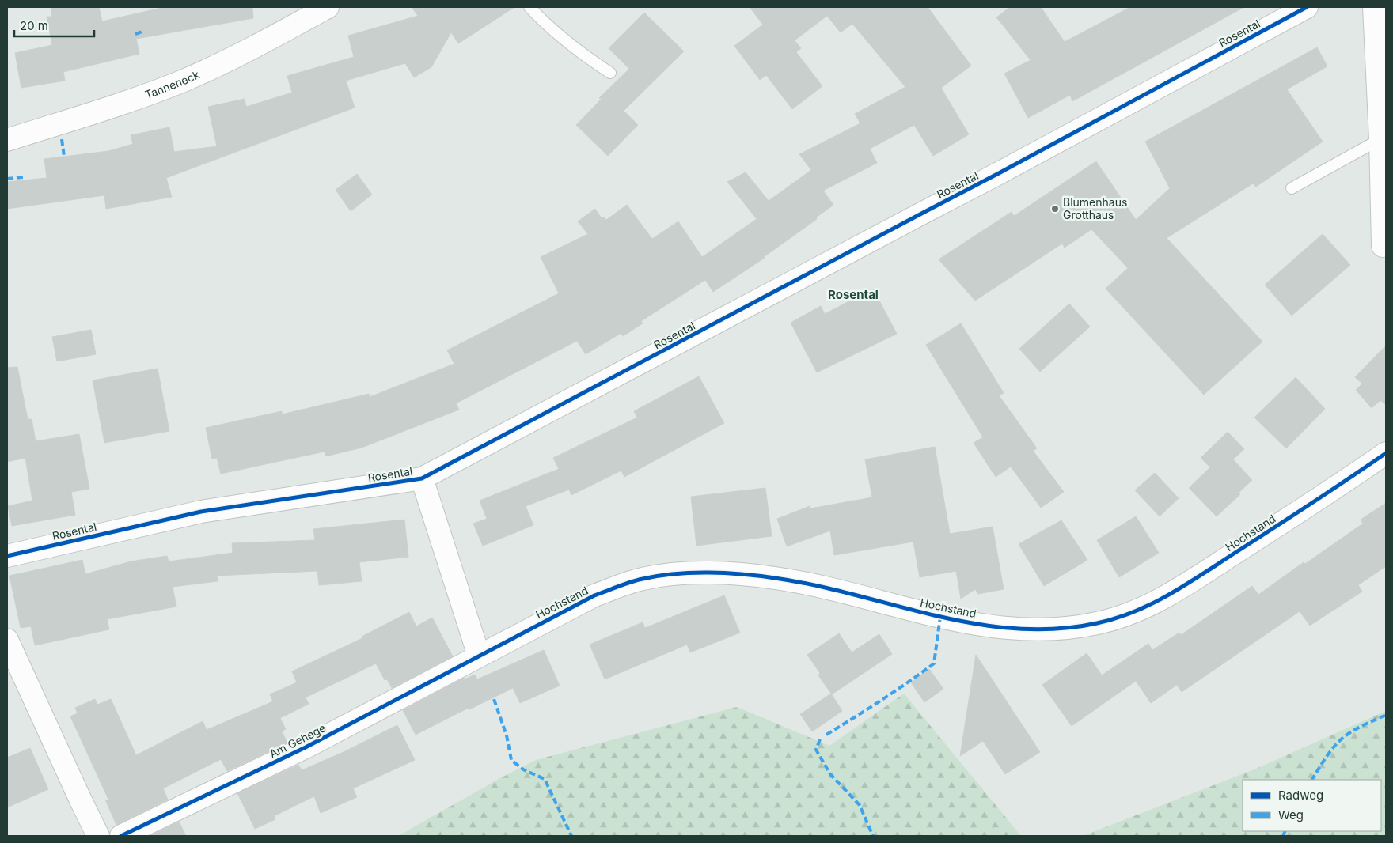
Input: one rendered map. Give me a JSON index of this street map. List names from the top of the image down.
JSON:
{
  "streets": {
    "street": [
      "Rosental",
      "Tanneneck",
      "Hochstand",
      "Am Gehege"
    ]
  },
  "crossings": [
    ["Hochstand", "Am Gehege"]
  ],
  "districts": ["Rosental"],
  "places": ["Blumenhaus Grotthaus"],
  "legend": ["Radweg", "Weg"],
  "scale_bar": "20 m"
}
